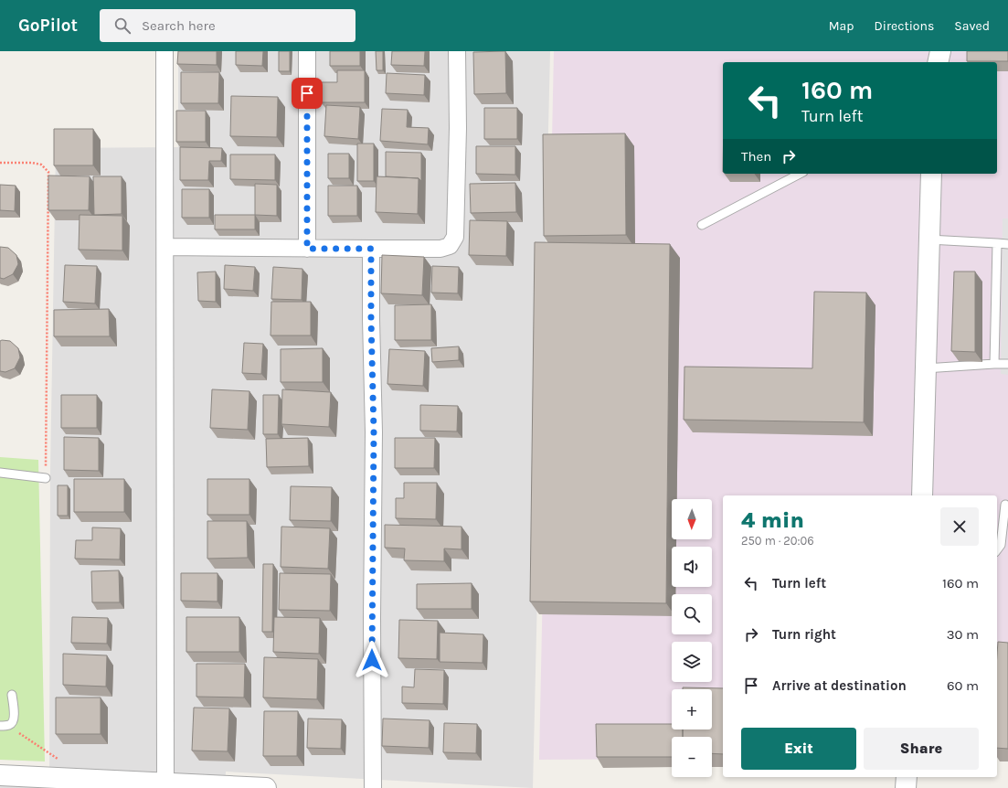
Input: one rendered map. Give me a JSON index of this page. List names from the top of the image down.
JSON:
{
  "north": "bottom",
  "page": {
    "header": "GoPilot",
    "search": "Search here",
    "nav": ["Map", "Directions", "Saved"],
    "turn": ["160 m", "Turn left"],
    "then": "Then",
    "heading": ["4 min", "250 m · 20:06"],
    "map_buttons": ["+", "−"],
    "list": [
      {
        "name": "Turn left",
        "value": "160 m"
      },
      {
        "name": "Turn right",
        "value": "30 m"
      },
      {
        "name": "Arrive at destination",
        "value": "60 m"
      }
    ],
    "buttons": ["Exit", "Share"]
  }
}
